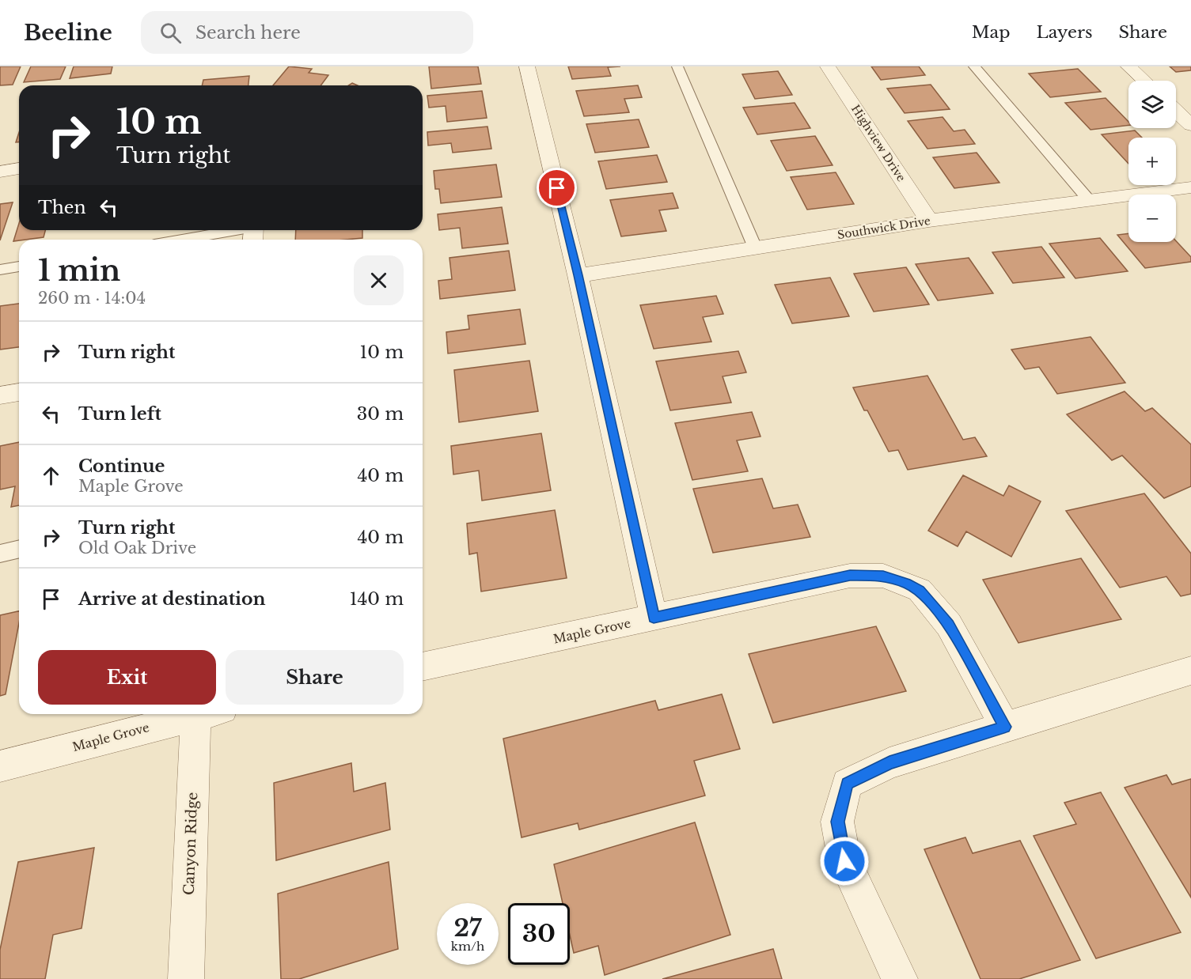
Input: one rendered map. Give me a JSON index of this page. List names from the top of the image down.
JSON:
{
  "streets": {
    "street": [
      "Highview Drive",
      "Southwick Drive",
      "Maple Grove",
      "Canyon Ridge"
    ]
  },
  "crossings": [
    ["Highview Drive", "Southwick Drive"]
  ],
  "page": {
    "header": "Beeline",
    "search": "Search here",
    "nav": ["Map", "Layers", "Share"],
    "map_buttons": ["+", "−"],
    "turn": ["10 m", "Turn right"],
    "then": "Then",
    "heading": ["1 min", "260 m · 14:04"],
    "list": [
      {
        "name": "Turn right",
        "value": "10 m"
      },
      {
        "name": "Turn left",
        "value": "30 m"
      },
      {
        "name": "Continue",
        "note": "Maple Grove",
        "value": "40 m"
      },
      {
        "name": "Turn right",
        "note": "Old Oak Drive",
        "value": "40 m"
      },
      {
        "name": "Arrive at destination",
        "value": "140 m"
      }
    ],
    "buttons": ["Exit", "Share"],
    "speed": "27 km/h",
    "limit": "30"
  }
}
